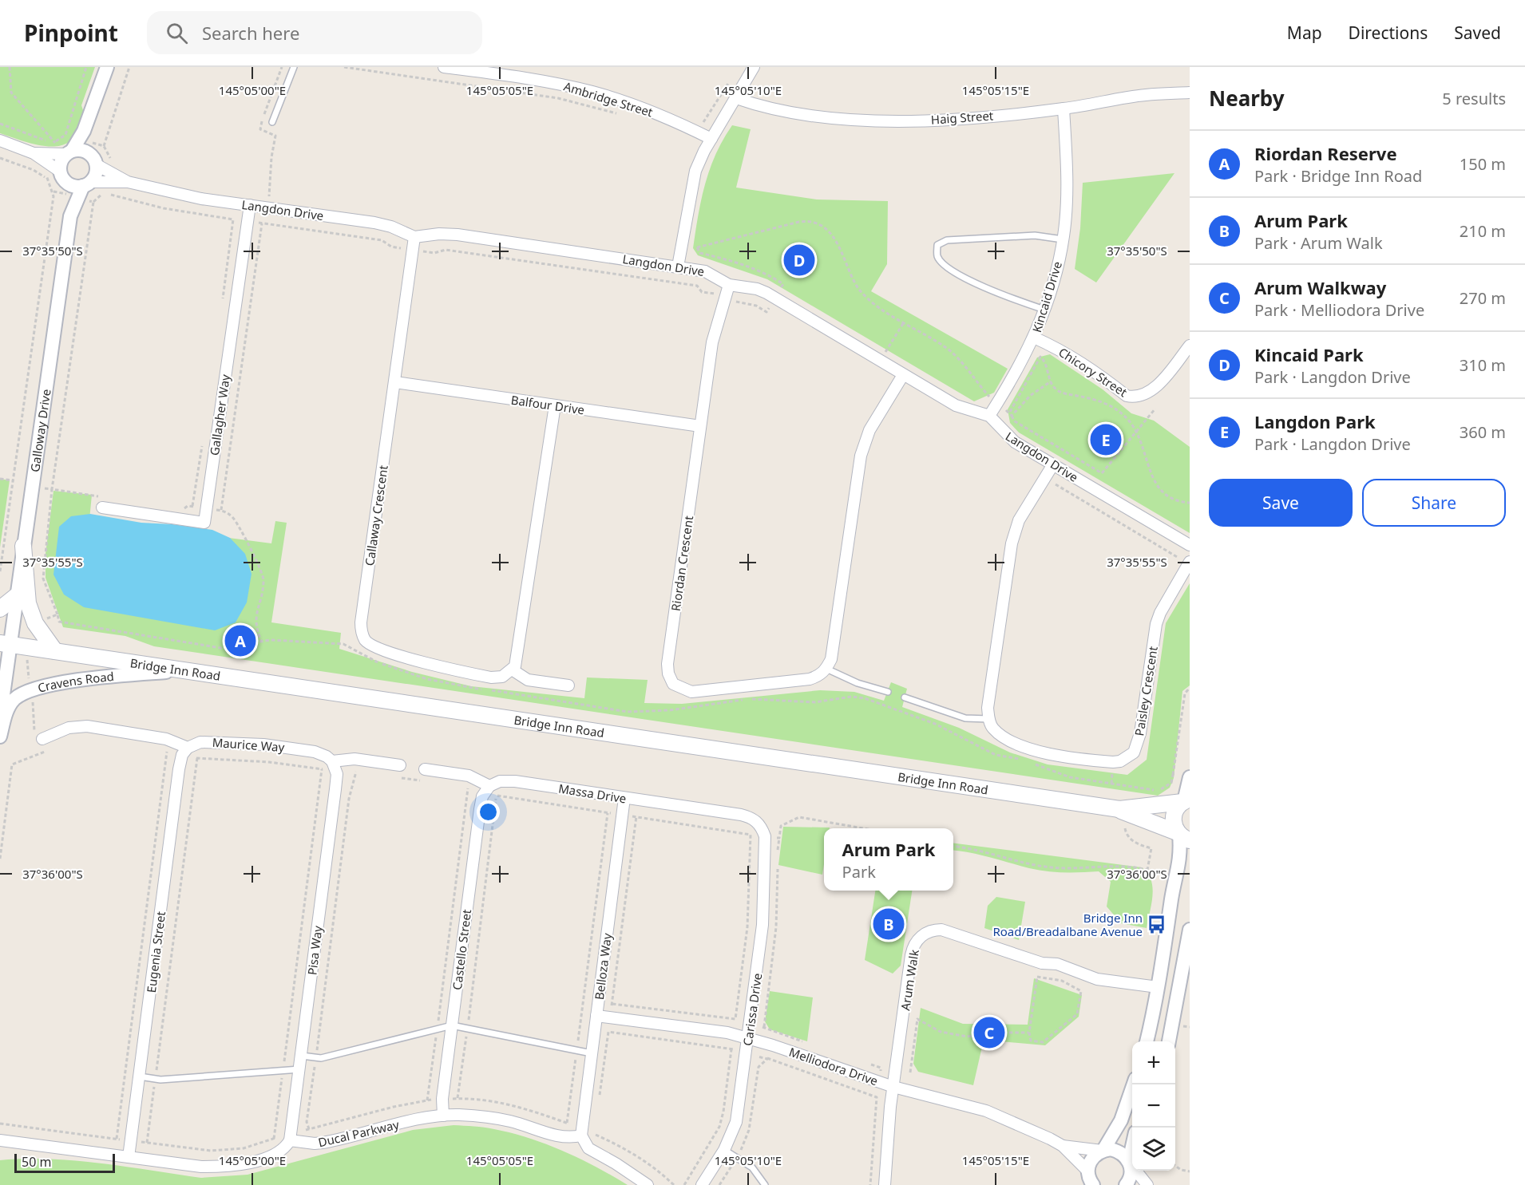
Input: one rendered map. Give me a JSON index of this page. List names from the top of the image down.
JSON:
{
  "streets": {
    "main road": ["Bridge Inn Road"],
    "street": [
      "Ambridge Street",
      "Haig Street",
      "Langdon Drive",
      "Kincaid Drive",
      "Chicory Street",
      "Balfour Drive",
      "Gallagher Way",
      "Galloway Drive",
      "Callaway Crescent",
      "Riordan Crescent",
      "Cravens Road",
      "Paisley Crescent",
      "Maurice Way",
      "Massa Drive",
      "Castello Street",
      "Pisa Way",
      "Eugenia Street",
      "Belloza Way",
      "Arum Walk",
      "Carissa Drive",
      "Melliodora Drive",
      "Ducal Parkway"
    ]
  },
  "crossings": [
    ["Haig Street", "Kincaid Drive"],
    ["Langdon Drive", "Kincaid Drive"],
    ["Langdon Drive", "Gallagher Way"],
    ["Langdon Drive", "Galloway Drive"],
    ["Langdon Drive", "Callaway Crescent"],
    ["Langdon Drive", "Riordan Crescent"],
    ["Kincaid Drive", "Chicory Street"],
    ["Balfour Drive", "Callaway Crescent"],
    ["Balfour Drive", "Riordan Crescent"],
    ["Galloway Drive", "Bridge Inn Road"],
    ["Bridge Inn Road", "Cravens Road"],
    ["Maurice Way", "Pisa Way"],
    ["Maurice Way", "Eugenia Street"],
    ["Massa Drive", "Castello Street"],
    ["Massa Drive", "Belloza Way"],
    ["Massa Drive", "Carissa Drive"],
    ["Castello Street", "Ducal Parkway"],
    ["Pisa Way", "Ducal Parkway"],
    ["Belloza Way", "Melliodora Drive"],
    ["Belloza Way", "Ducal Parkway"],
    ["Arum Walk", "Melliodora Drive"],
    ["Carissa Drive", "Melliodora Drive"]
  ],
  "places": {
    "bus stop": ["Bridge Inn Road/Breadalbane Avenue"]
  },
  "scale_bar": "50 m",
  "page": {
    "header": "Pinpoint",
    "search": "Search here",
    "nav": ["Map", "Directions", "Saved"],
    "heading": ["Nearby", "5 results"],
    "list": [
      {
        "mark": "A",
        "name": "Riordan Reserve",
        "note": "Park · Bridge Inn Road",
        "value": "150 m"
      },
      {
        "mark": "B",
        "name": "Arum Park",
        "note": "Park · Arum Walk",
        "value": "210 m"
      },
      {
        "mark": "C",
        "name": "Arum Walkway",
        "note": "Park · Melliodora Drive",
        "value": "270 m"
      },
      {
        "mark": "D",
        "name": "Kincaid Park",
        "note": "Park · Langdon Drive",
        "value": "310 m"
      },
      {
        "mark": "E",
        "name": "Langdon Park",
        "note": "Park · Langdon Drive",
        "value": "360 m"
      }
    ],
    "pins": [
      "D",
      "E",
      "A",
      "B",
      "C"
    ],
    "buttons": ["Save", "Share"],
    "popup": ["Arum Park", "Park"],
    "map_buttons": ["+", "−"],
    "scale": "50 m"
  },
  "coordinates": [
    "145°05'00\"E",
    "145°05'05\"E",
    "145°05'10\"E",
    "145°05'15\"E",
    "37°35'50\"S",
    "37°35'55\"S",
    "37°36'00\"S"
  ]
}
